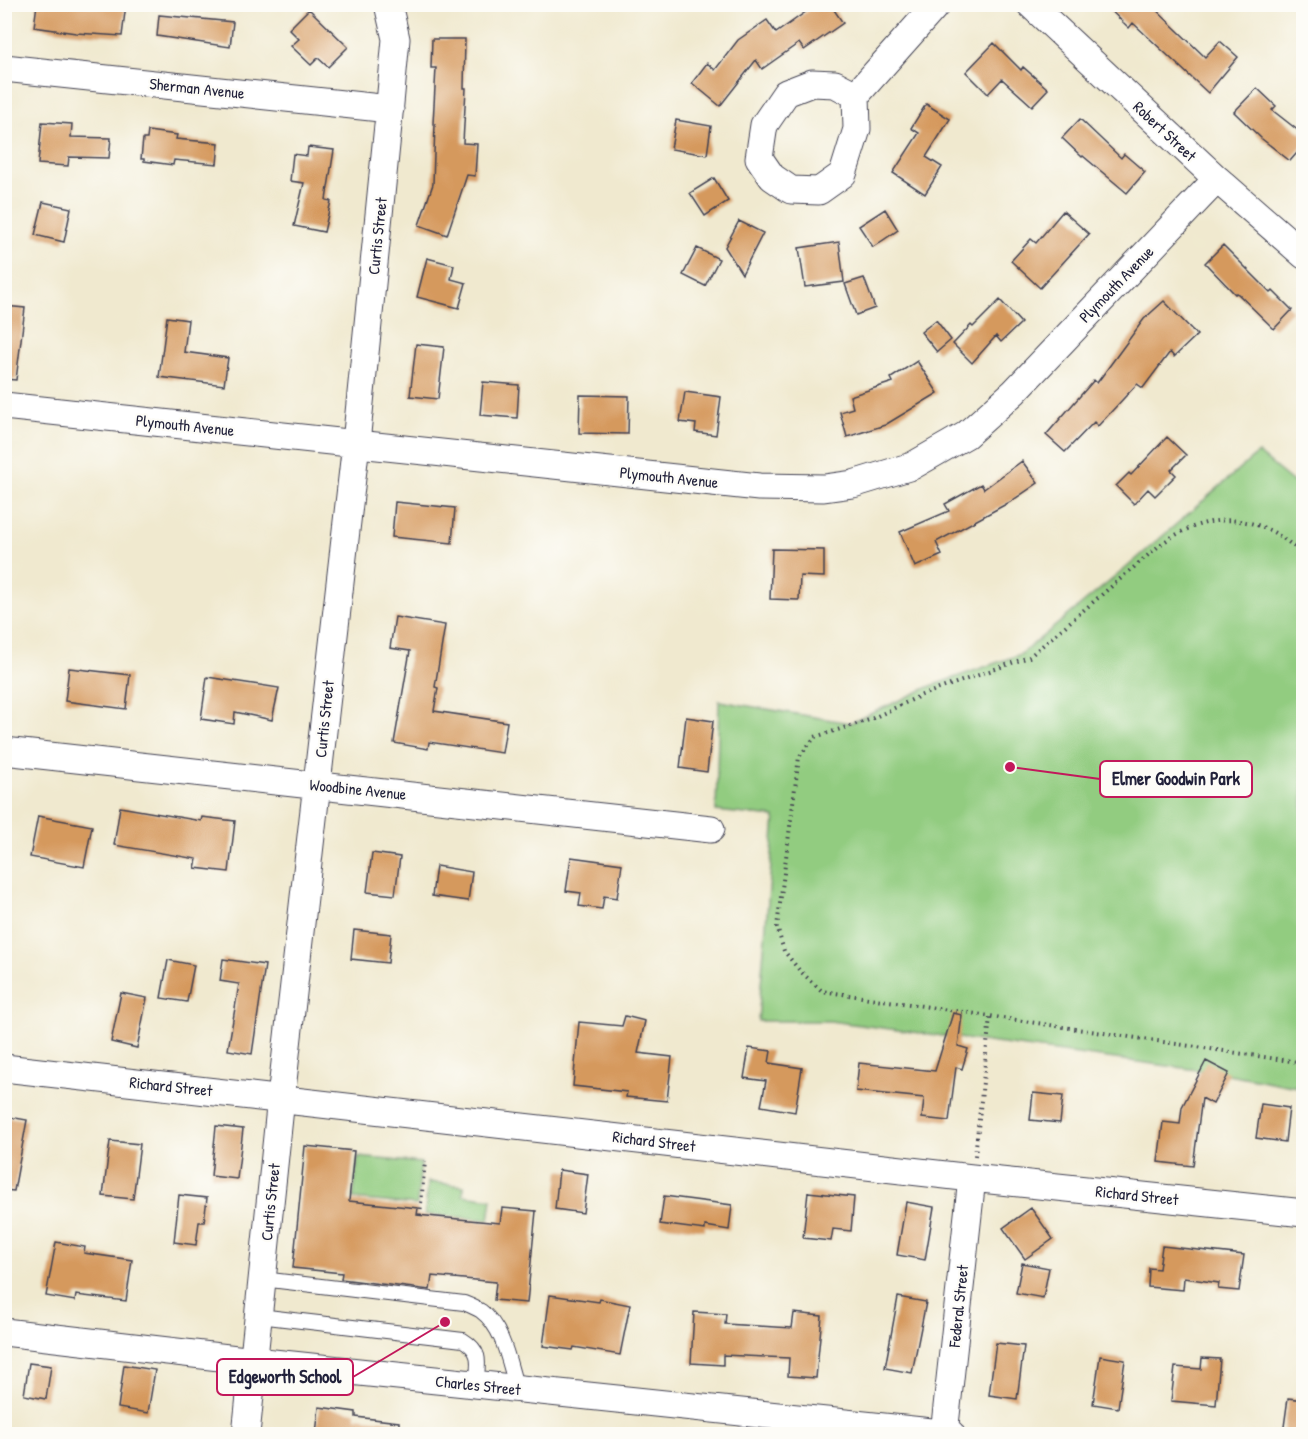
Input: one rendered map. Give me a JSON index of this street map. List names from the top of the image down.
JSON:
{
  "streets": {
    "street": [
      "Sherman Avenue",
      "Robert Street",
      "Curtis Street",
      "Plymouth Avenue",
      "Woodbine Avenue",
      "Richard Street",
      "Federal Street",
      "Charles Street"
    ]
  },
  "crossings": [
    ["Sherman Avenue", "Curtis Street"],
    ["Robert Street", "Plymouth Avenue"],
    ["Curtis Street", "Plymouth Avenue"],
    ["Curtis Street", "Woodbine Avenue"],
    ["Curtis Street", "Richard Street"],
    ["Curtis Street", "Charles Street"],
    ["Richard Street", "Federal Street"],
    ["Federal Street", "Charles Street"]
  ],
  "places": ["Elmer Goodwin Park", "Edgeworth School"]
}
